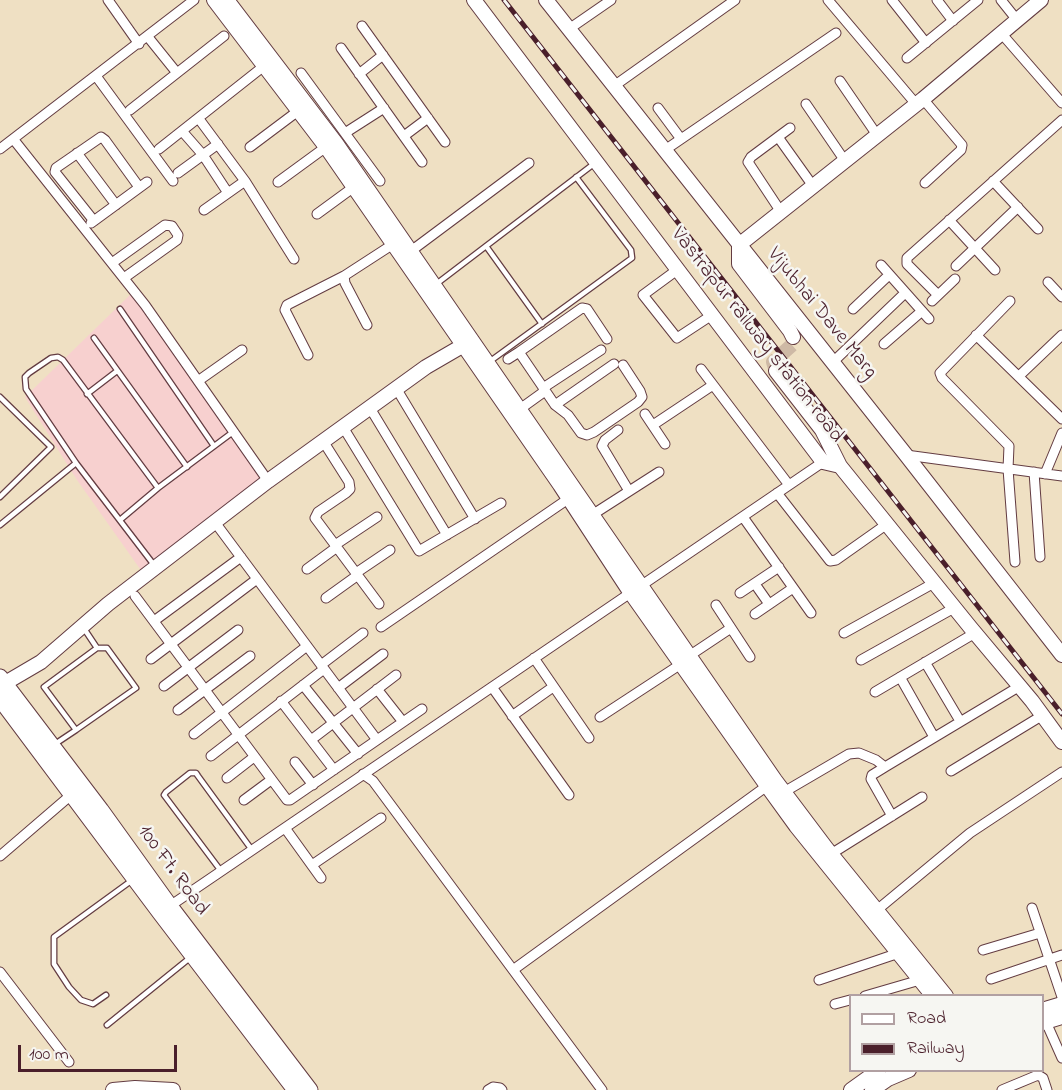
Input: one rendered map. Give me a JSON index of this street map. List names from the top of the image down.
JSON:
{
  "streets": {
    "main road": ["100 Ft. Road"],
    "street": ["Vijubhai Dave Marg", "Vastrapur railway station road"]
  },
  "legend": ["Road", "Railway"],
  "scale_bar": "100 m"
}
